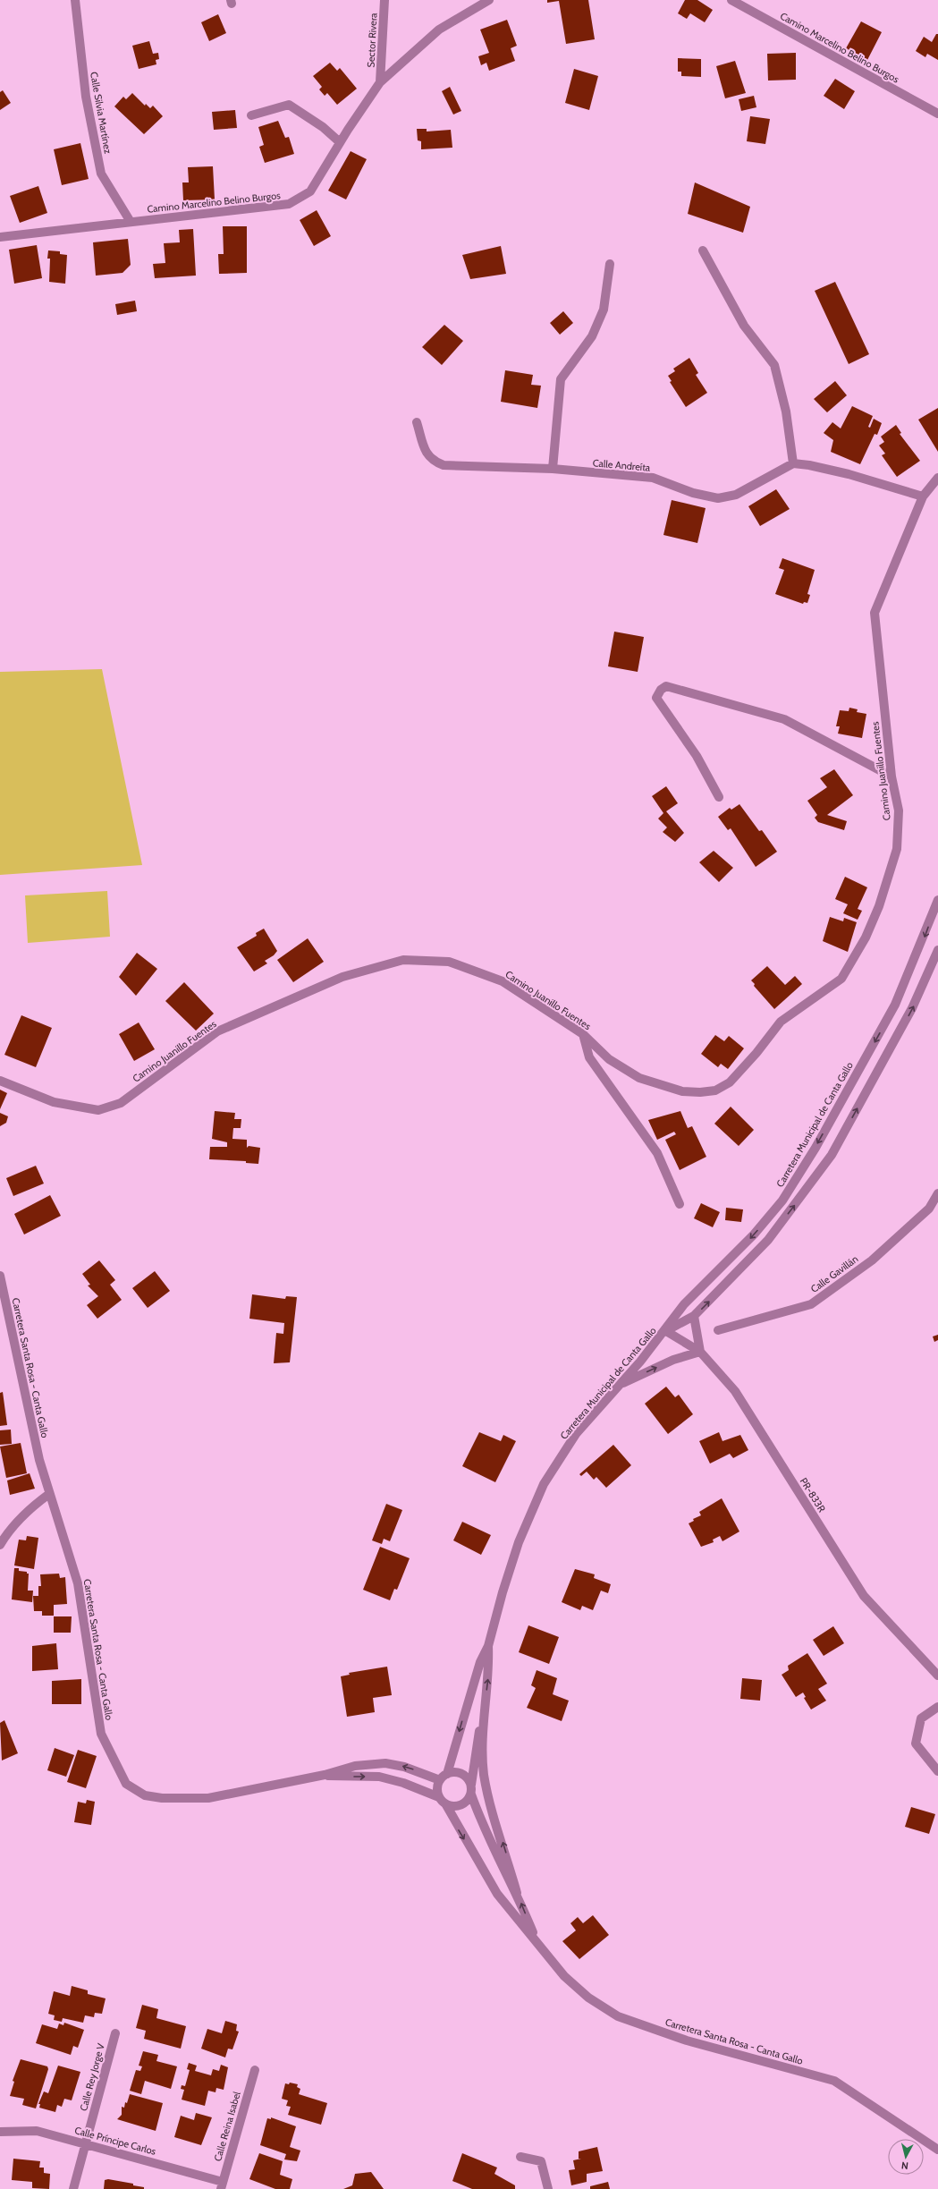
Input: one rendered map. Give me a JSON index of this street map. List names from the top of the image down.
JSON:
{
  "streets": {
    "street": [
      "Sector Rivera",
      "Camino Marcelino Belino Burgos",
      "Calle Silvia Martínez",
      "Calle Andreíta",
      "Camino Juanillo Fuentes",
      "Carretera Municipal de Canta Gallo",
      "Calle Gavillán",
      "Carretera Santa Rosa - Canta Gallo",
      "PR-833R",
      "Calle Rey Jorge V",
      "Calle Reina Isabel",
      "Calle Príncipe Carlos"
    ]
  },
  "crossings": [
    ["Sector Rivera", "Camino Marcelino Belino Burgos"],
    ["Camino Marcelino Belino Burgos", "Calle Silvia Martínez"],
    ["Carretera Municipal de Canta Gallo", "Carretera Santa Rosa - Canta Gallo"],
    ["Carretera Municipal de Canta Gallo", "PR-833R"],
    ["Calle Rey Jorge V", "Calle Príncipe Carlos"],
    ["Calle Reina Isabel", "Calle Príncipe Carlos"]
  ],
  "north": "bottom"
}
